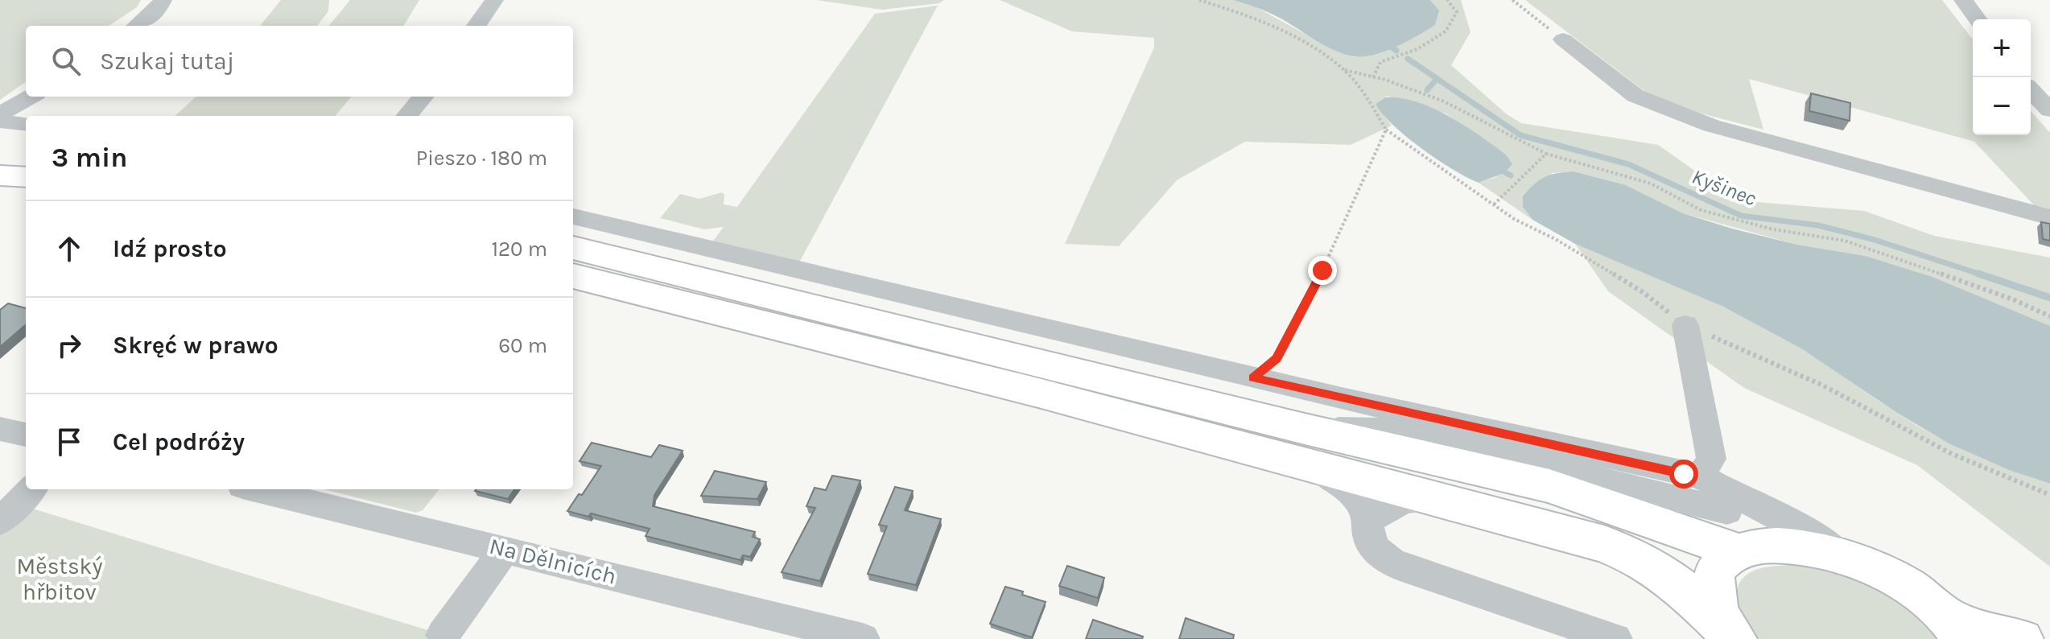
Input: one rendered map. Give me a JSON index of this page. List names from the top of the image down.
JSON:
{
  "streets": {
    "street": ["Na Dělnicích"]
  },
  "water": ["Kyšinec"],
  "parks": ["Městský hřbitov"],
  "page": {
    "map_buttons": ["+", "−"],
    "search": "Szukaj tutaj",
    "heading": ["3 min", "Pieszo · 180 m"],
    "list": [
      ["Idź prosto", "120 m"],
      ["Skręć w prawo", "60 m"],
      "Cel podróży"
    ]
  }
}
